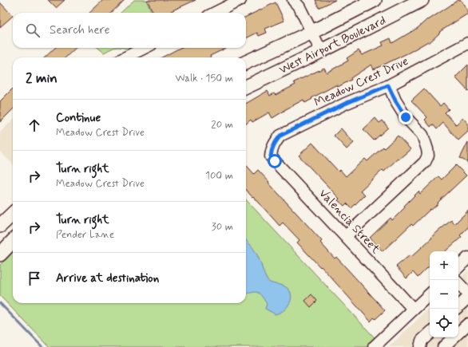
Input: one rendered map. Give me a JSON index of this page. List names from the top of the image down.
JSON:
{
  "streets": {
    "main road": ["West Airport Boulevard"],
    "street": ["Meadow Crest Drive", "Valencia Street"]
  },
  "crossings": [
    ["Meadow Crest Drive", "Valencia Street"]
  ],
  "page": {
    "search": "Search here",
    "heading": ["2 min", "Walk · 150 m"],
    "list": [
      ["Continue", "Meadow Crest Drive", "20 m"],
      ["Turn right", "Meadow Crest Drive", "100 m"],
      ["Turn right", "Pender Lane", "30 m"],
      "Arrive at destination"
    ],
    "map_buttons": ["+", "−"]
  }
}
